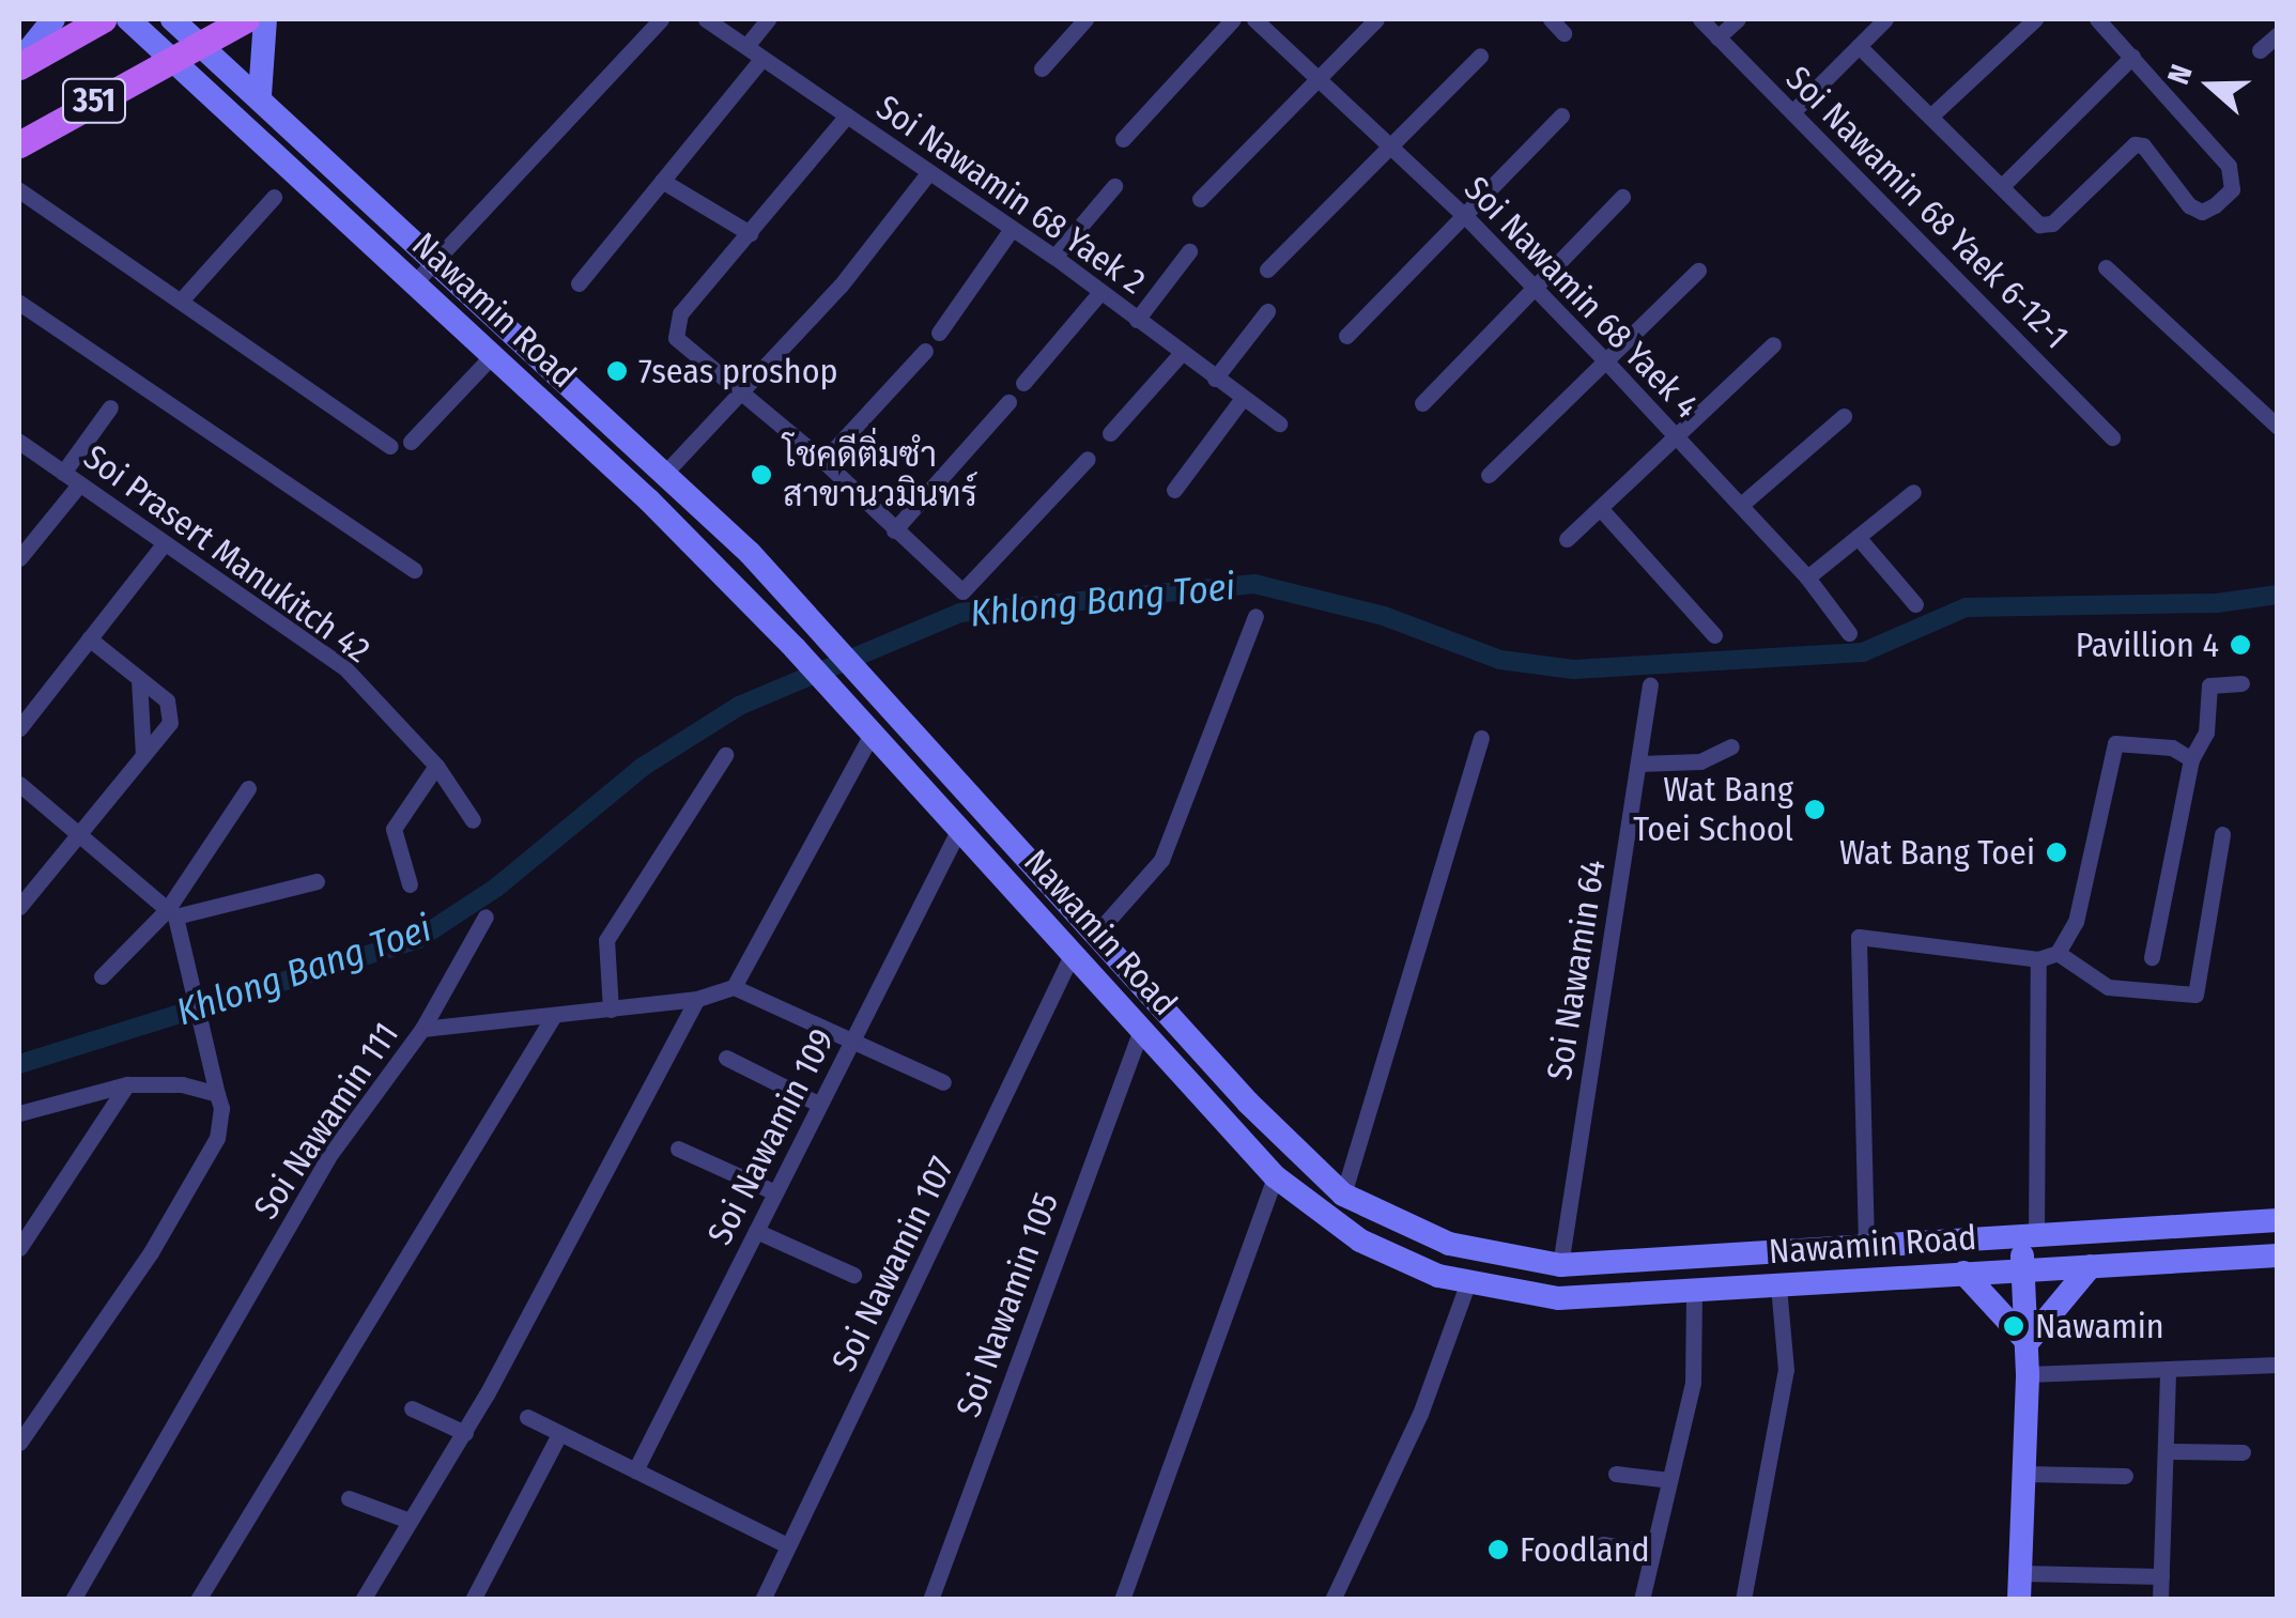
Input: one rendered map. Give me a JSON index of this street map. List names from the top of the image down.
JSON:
{
  "streets": {
    "main road": ["351", "Nawamin Road"],
    "street": [
      "Soi Nawamin 68 Yaek 2",
      "Soi Nawamin 68 Yaek 6-12-1",
      "Soi Nawamin 68 Yaek 4",
      "Soi Prasert Manukitch 42",
      "Soi Nawamin 64",
      "Soi Nawamin 111",
      "Soi Nawamin 109",
      "Soi Nawamin 107",
      "Soi Nawamin 105"
    ]
  },
  "crossings": [
    ["351", "Nawamin Road"],
    ["Nawamin Road", "Soi Nawamin 64"],
    ["Nawamin Road", "Soi Nawamin 109"],
    ["Nawamin Road", "Soi Nawamin 107"],
    ["Nawamin Road", "Soi Nawamin 105"]
  ],
  "water": ["Khlong Bang Toei"],
  "places": [
    "7seas proshop",
    "โชคดีติ่มซำ สาขานวมินทร์",
    "Pavillion 4",
    "Wat Bang Toei School",
    "Wat Bang Toei",
    "Nawamin",
    "Foodland"
  ],
  "north": "left"
}
